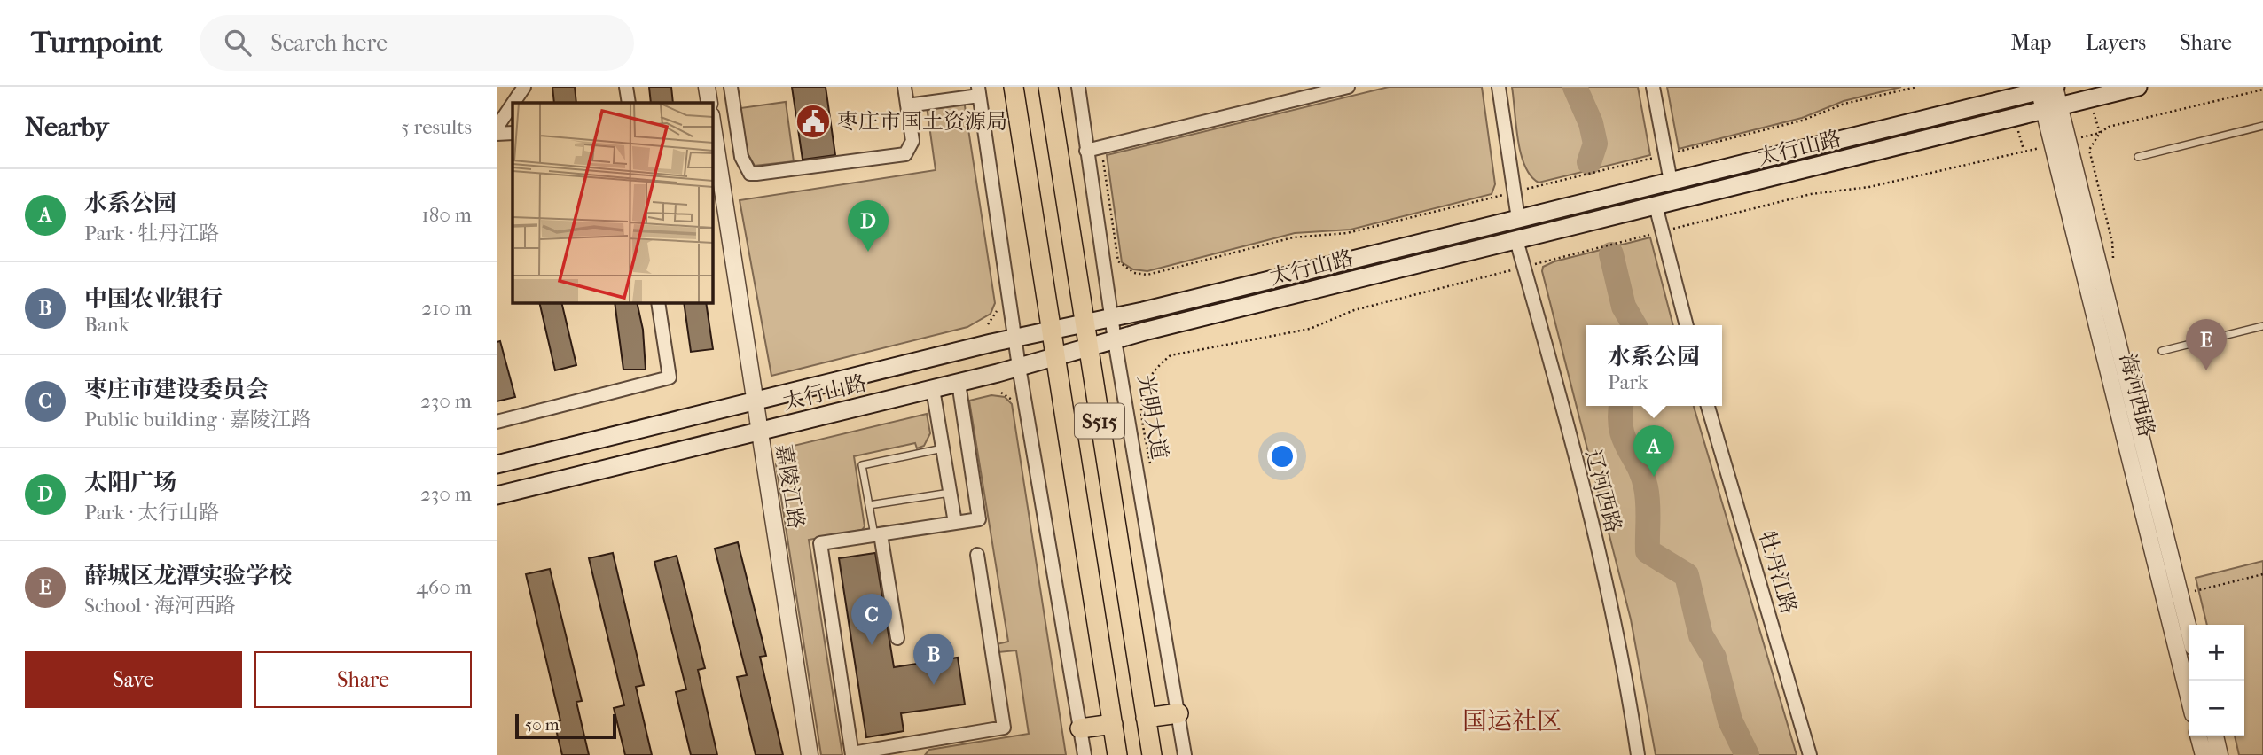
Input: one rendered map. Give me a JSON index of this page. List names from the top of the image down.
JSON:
{
  "streets": {
    "main road": ["太行山路", "S515"],
    "street": [
      "海河西路",
      "光明大道",
      "嘉陵江路",
      "辽河西路",
      "牡丹江路"
    ]
  },
  "crossings": [
    ["太行山路", "海河西路"],
    ["太行山路", "光明大道"],
    ["太行山路", "S515"],
    ["太行山路", "嘉陵江路"],
    ["太行山路", "辽河西路"]
  ],
  "districts": ["国运社区"],
  "places": {
    "public building": ["枣庄市国土资源局"]
  },
  "scale_bar": "50 m",
  "page": {
    "header": "Turnpoint",
    "search": "Search here",
    "nav": ["Map", "Layers", "Share"],
    "heading": ["Nearby", "5 results"],
    "list": [
      {
        "mark": "A",
        "name": "水系公园",
        "note": "Park · 牡丹江路",
        "value": "180 m"
      },
      {
        "mark": "B",
        "name": "中国农业银行",
        "note": "Bank",
        "value": "210 m"
      },
      {
        "mark": "C",
        "name": "枣庄市建设委员会",
        "note": "Public building · 嘉陵江路",
        "value": "230 m"
      },
      {
        "mark": "D",
        "name": "太阳广场",
        "note": "Park · 太行山路",
        "value": "230 m"
      },
      {
        "mark": "E",
        "name": "薛城区龙潭实验学校",
        "note": "School · 海河西路",
        "value": "460 m"
      }
    ],
    "pins": [
      "D",
      "E",
      "A",
      "C",
      "B"
    ],
    "popup": ["水系公园", "Park"],
    "map_buttons": ["+", "−"],
    "buttons": ["Save", "Share"],
    "scale": "50 m"
  }
}
